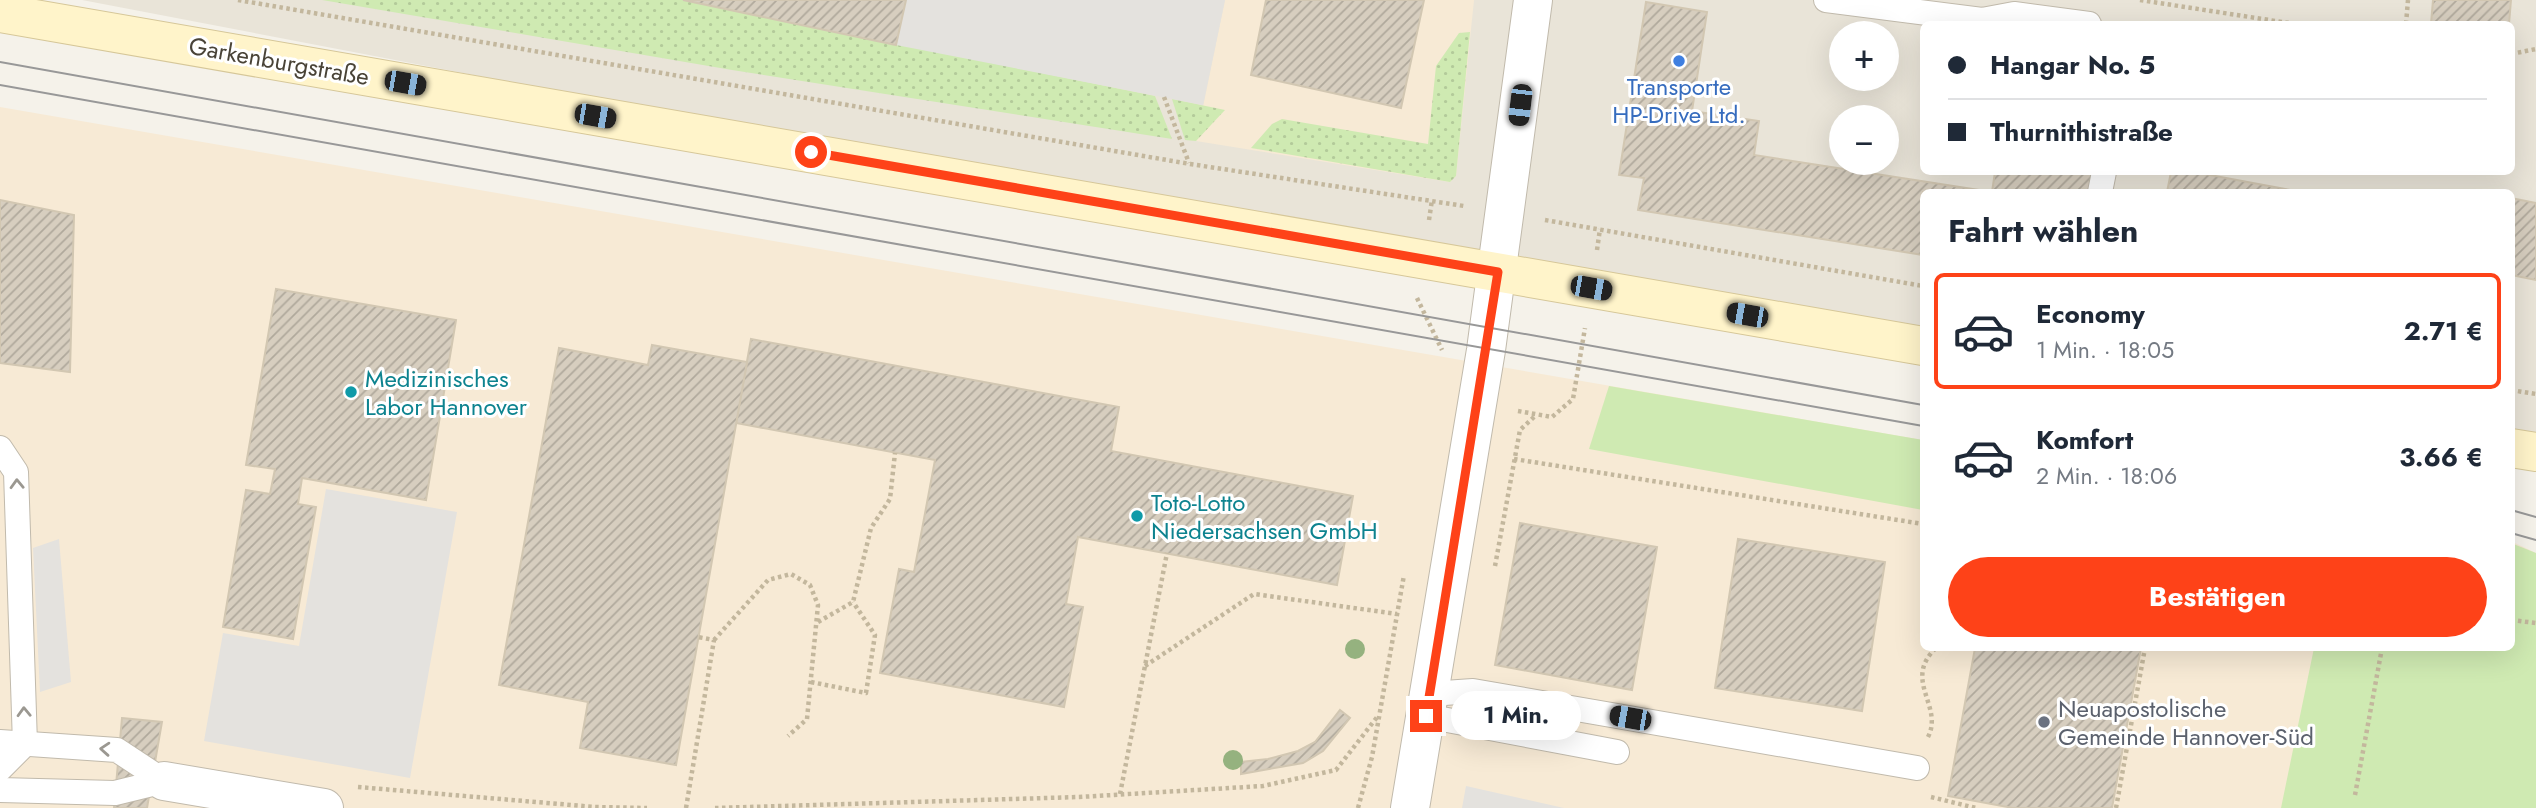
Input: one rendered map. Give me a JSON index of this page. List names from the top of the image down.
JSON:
{
  "streets": {
    "main road": ["Garkenburgstraße"]
  },
  "places": [
    "Transporte HP-Drive Ltd.",
    "Medizinisches Labor Hannover",
    "Toto-Lotto Niedersachsen GmbH",
    "Neuapostolische Gemeinde Hannover-Süd"
  ],
  "page": {
    "map_buttons": ["+", "−"],
    "banner": ["Hangar No. 5", "Thurnithistraße"],
    "heading": "Fahrt wählen",
    "list": [
      {
        "name": "Economy",
        "note": "1 Min. · 18:05",
        "value": "2.71 €"
      },
      {
        "name": "Komfort",
        "note": "2 Min. · 18:06",
        "value": "3.66 €"
      }
    ],
    "buttons": "Bestätigen",
    "bubble": "1 Min."
  }
}
